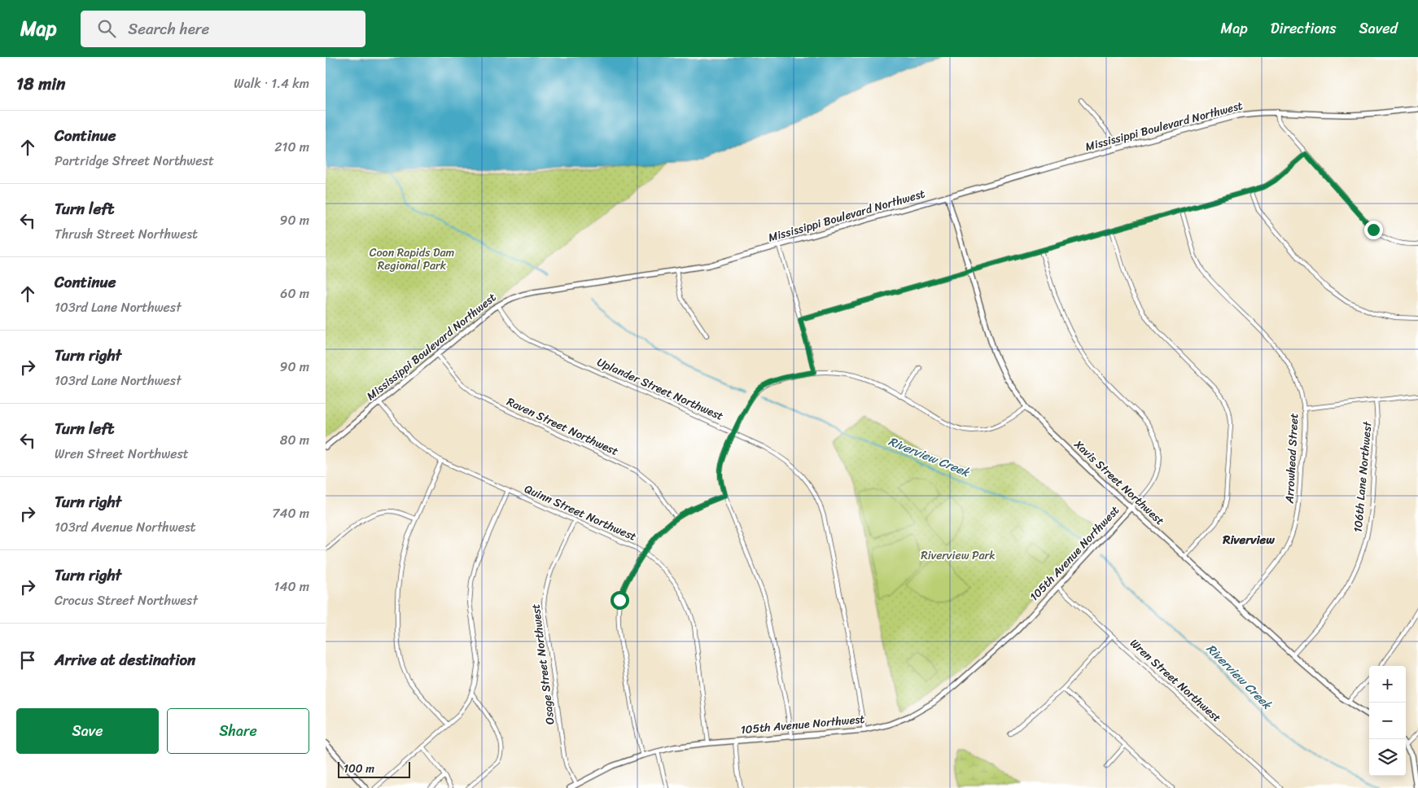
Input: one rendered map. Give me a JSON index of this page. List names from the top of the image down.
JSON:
{
  "streets": {
    "street": [
      "Mississippi Boulevard Northwest",
      "Uplander Street Northwest",
      "Raven Street Northwest",
      "Arrowhead Street",
      "106th Lane Northwest",
      "Xavis Street Northwest",
      "Quinn Street Northwest",
      "105th Avenue Northwest",
      "Osage Street Northwest",
      "Wren Street Northwest"
    ]
  },
  "crossings": [
    ["Mississippi Boulevard Northwest", "Uplander Street Northwest"],
    ["Mississippi Boulevard Northwest", "Raven Street Northwest"],
    ["Mississippi Boulevard Northwest", "Xavis Street Northwest"],
    ["Mississippi Boulevard Northwest", "Quinn Street Northwest"],
    ["Uplander Street Northwest", "105th Avenue Northwest"],
    ["Arrowhead Street", "Xavis Street Northwest"],
    ["106th Lane Northwest", "Xavis Street Northwest"],
    ["Xavis Street Northwest", "105th Avenue Northwest"],
    ["Quinn Street Northwest", "105th Avenue Northwest"],
    ["Quinn Street Northwest", "Osage Street Northwest"],
    ["105th Avenue Northwest", "Osage Street Northwest"],
    ["105th Avenue Northwest", "Wren Street Northwest"]
  ],
  "districts": ["Riverview"],
  "water": ["Riverview Creek"],
  "parks": ["Coon Rapids Dam Regional Park", "Riverview Park"],
  "scale_bar": "100 m",
  "page": {
    "header": "Map",
    "search": "Search here",
    "nav": ["Map", "Directions", "Saved"],
    "heading": ["18 min", "Walk · 1.4 km"],
    "list": [
      ["Continue", "Partridge Street Northwest", "210 m"],
      ["Turn left", "Thrush Street Northwest", "90 m"],
      ["Continue", "103rd Lane Northwest", "60 m"],
      ["Turn right", "103rd Lane Northwest", "90 m"],
      ["Turn left", "Wren Street Northwest", "80 m"],
      ["Turn right", "103rd Avenue Northwest", "740 m"],
      ["Turn right", "Crocus Street Northwest", "140 m"],
      "Arrive at destination"
    ],
    "map_buttons": ["+", "−"],
    "buttons": ["Save", "Share"],
    "scale": "100 m"
  }
}
